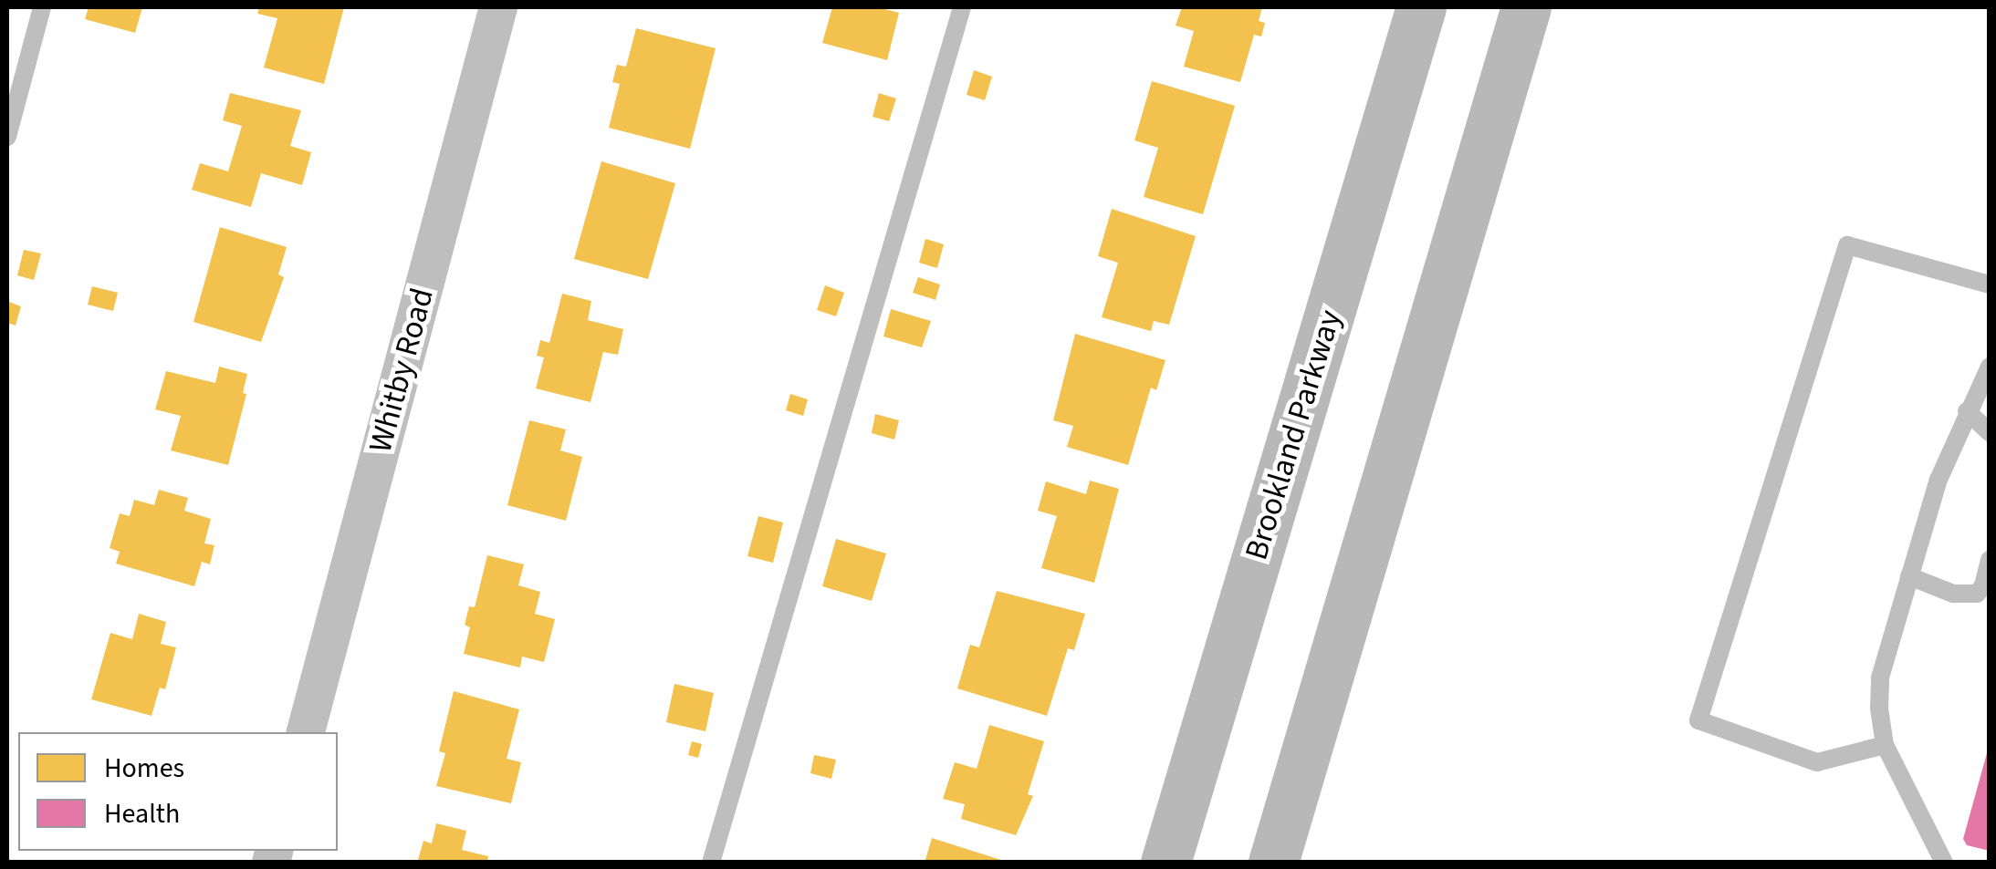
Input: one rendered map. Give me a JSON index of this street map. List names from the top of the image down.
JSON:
{
  "streets": {
    "main road": ["Brookland Parkway"],
    "street": ["Whitby Road"]
  },
  "legend": ["Homes", "Health"]
}
